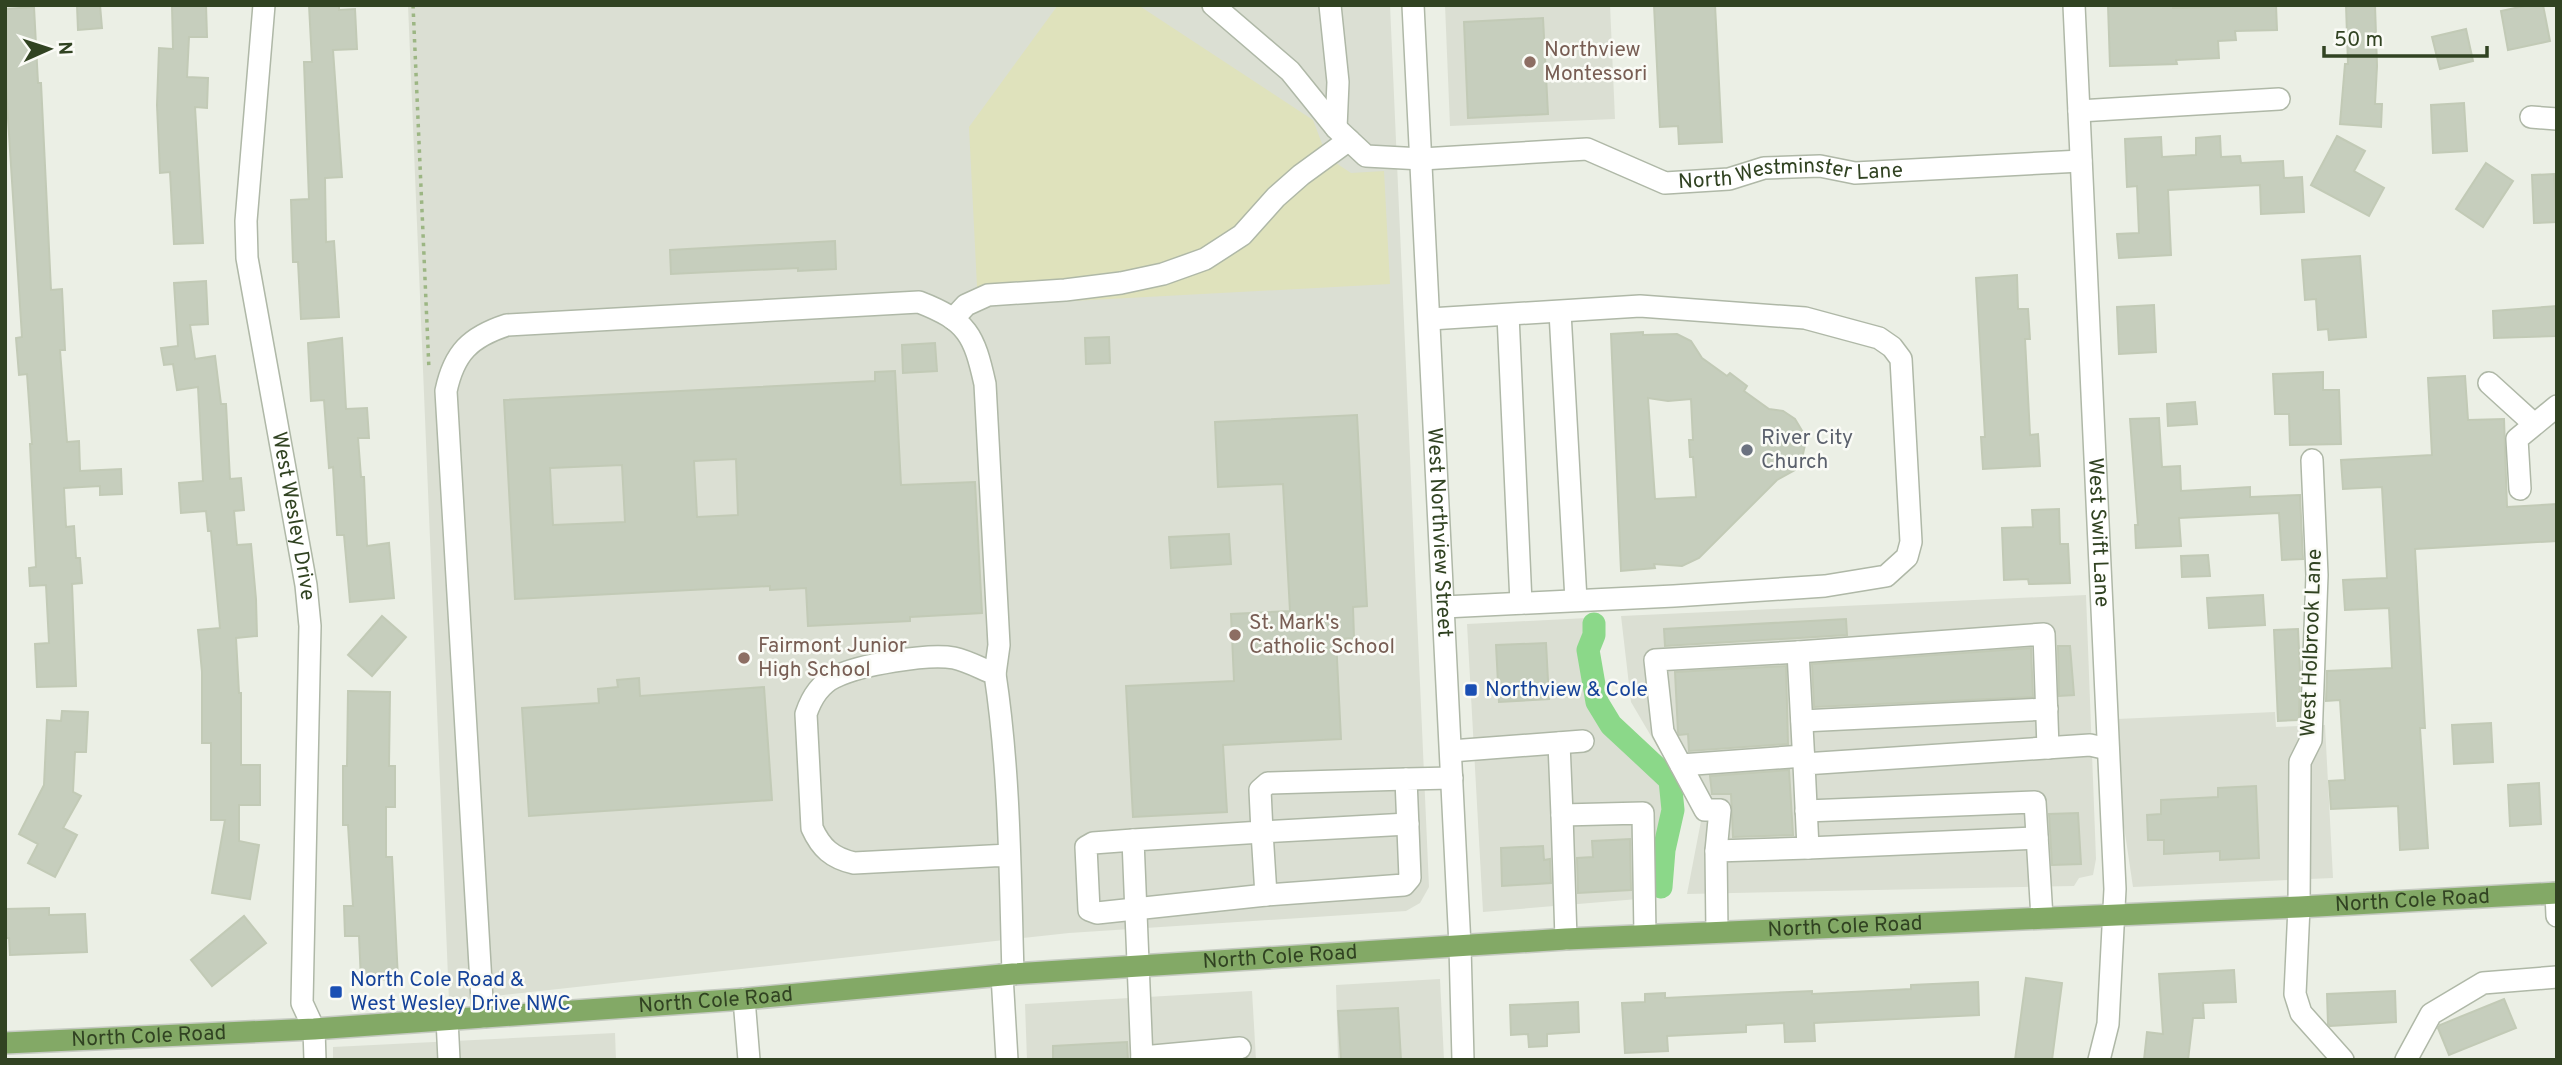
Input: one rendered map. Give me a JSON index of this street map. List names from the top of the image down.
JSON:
{
  "streets": {
    "main road": ["North Cole Road"],
    "street": [
      "North Westminster Lane",
      "West Wesley Drive",
      "West Northview Street",
      "West Swift Lane",
      "West Holbrook Lane"
    ]
  },
  "crossings": [
    ["North Westminster Lane", "West Northview Street"],
    ["North Westminster Lane", "West Swift Lane"],
    ["West Wesley Drive", "North Cole Road"],
    ["West Northview Street", "North Cole Road"],
    ["West Swift Lane", "North Cole Road"],
    ["West Holbrook Lane", "North Cole Road"]
  ],
  "places": {
    "other": [
      "Northview Montessori",
      "River City Church",
      "St. Mark's Catholic School",
      "Fairmont Junior High School"
    ],
    "transit": ["Northview & Cole", "North Cole Road & West Wesley Drive NWC"]
  },
  "scale_bar": "50 m",
  "north": "right"
}
